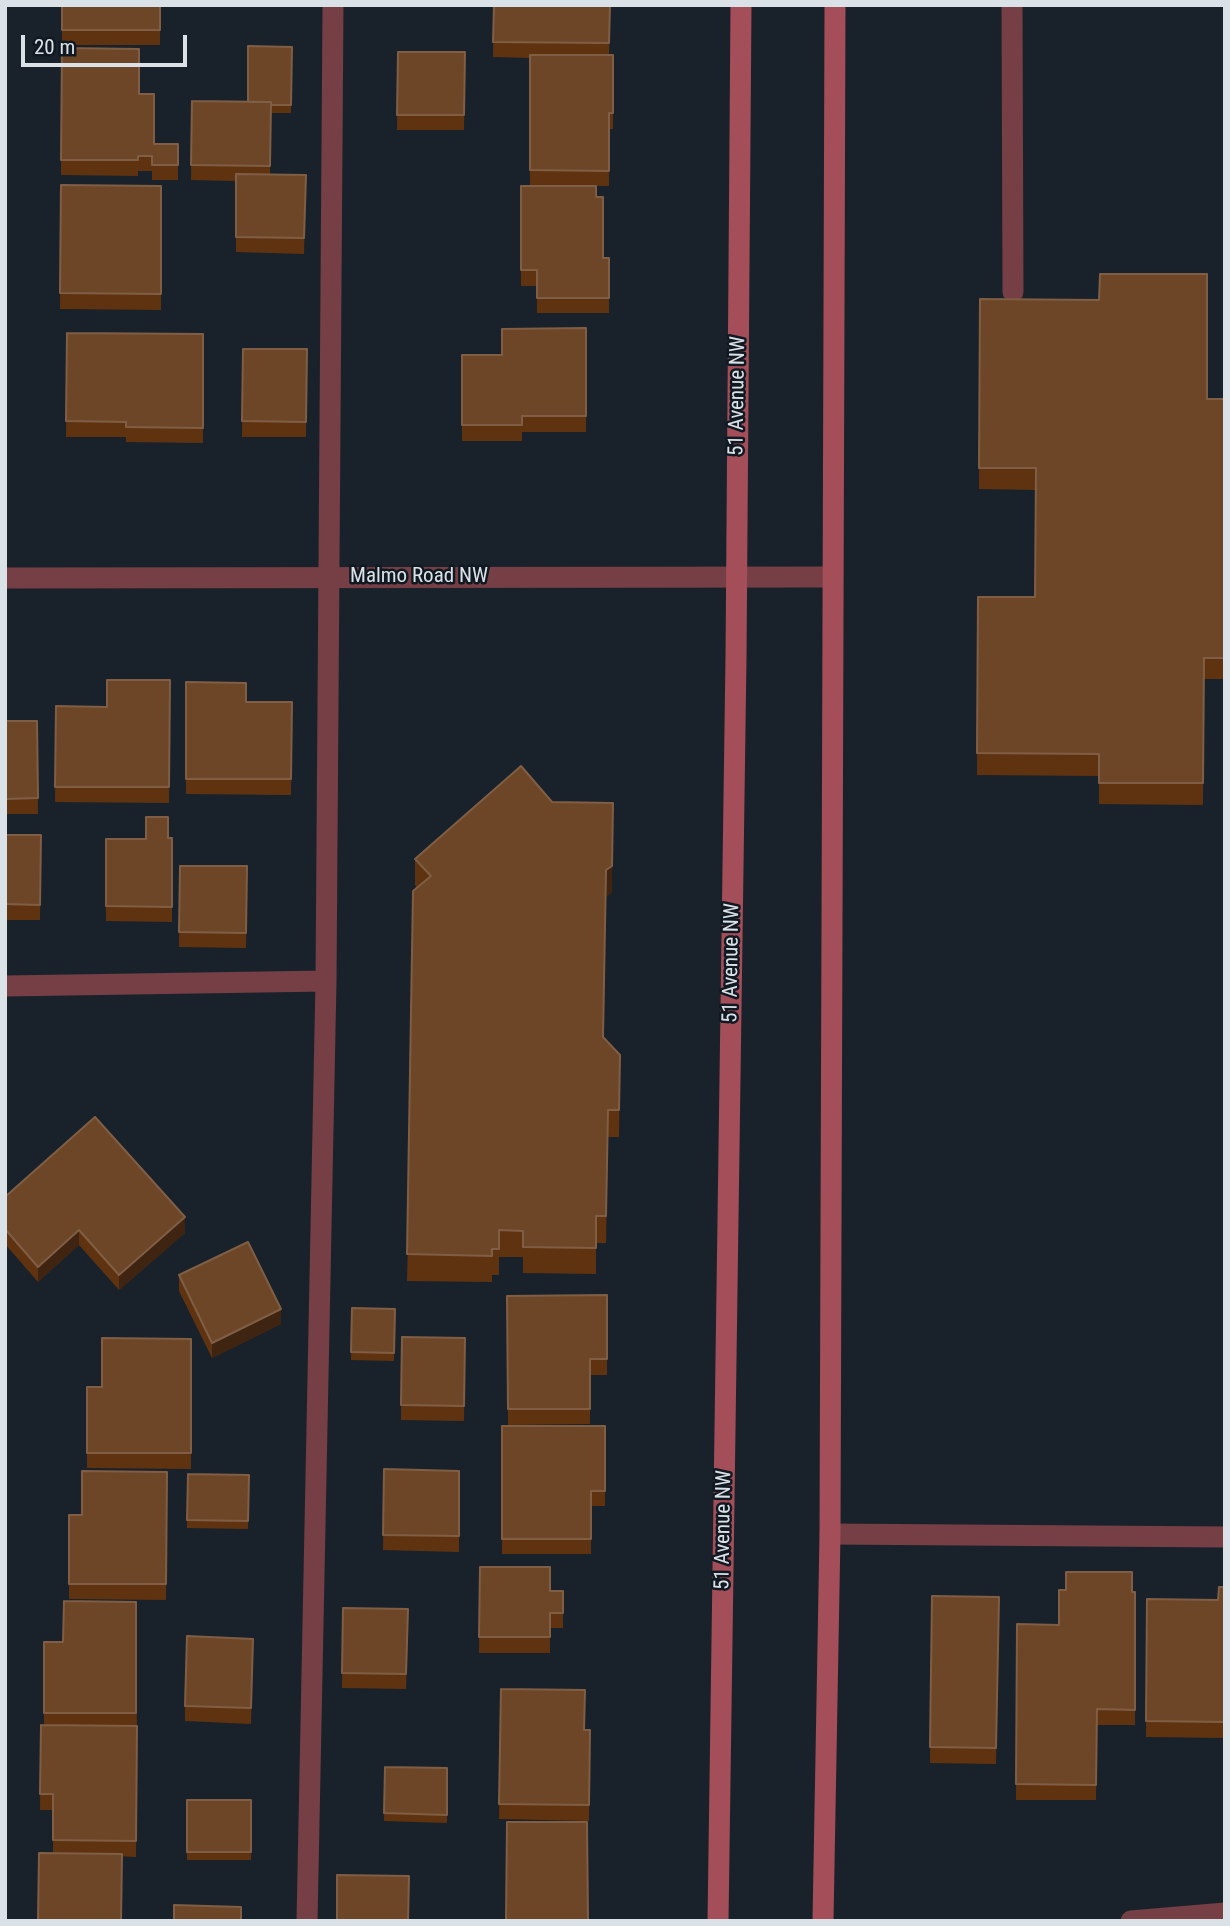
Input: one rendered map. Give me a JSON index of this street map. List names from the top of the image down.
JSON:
{
  "streets": {
    "main road": ["51 Avenue NW"],
    "street": ["Malmo Road NW"]
  },
  "crossings": [
    ["51 Avenue NW", "Malmo Road NW"]
  ],
  "scale_bar": "20 m"
}
